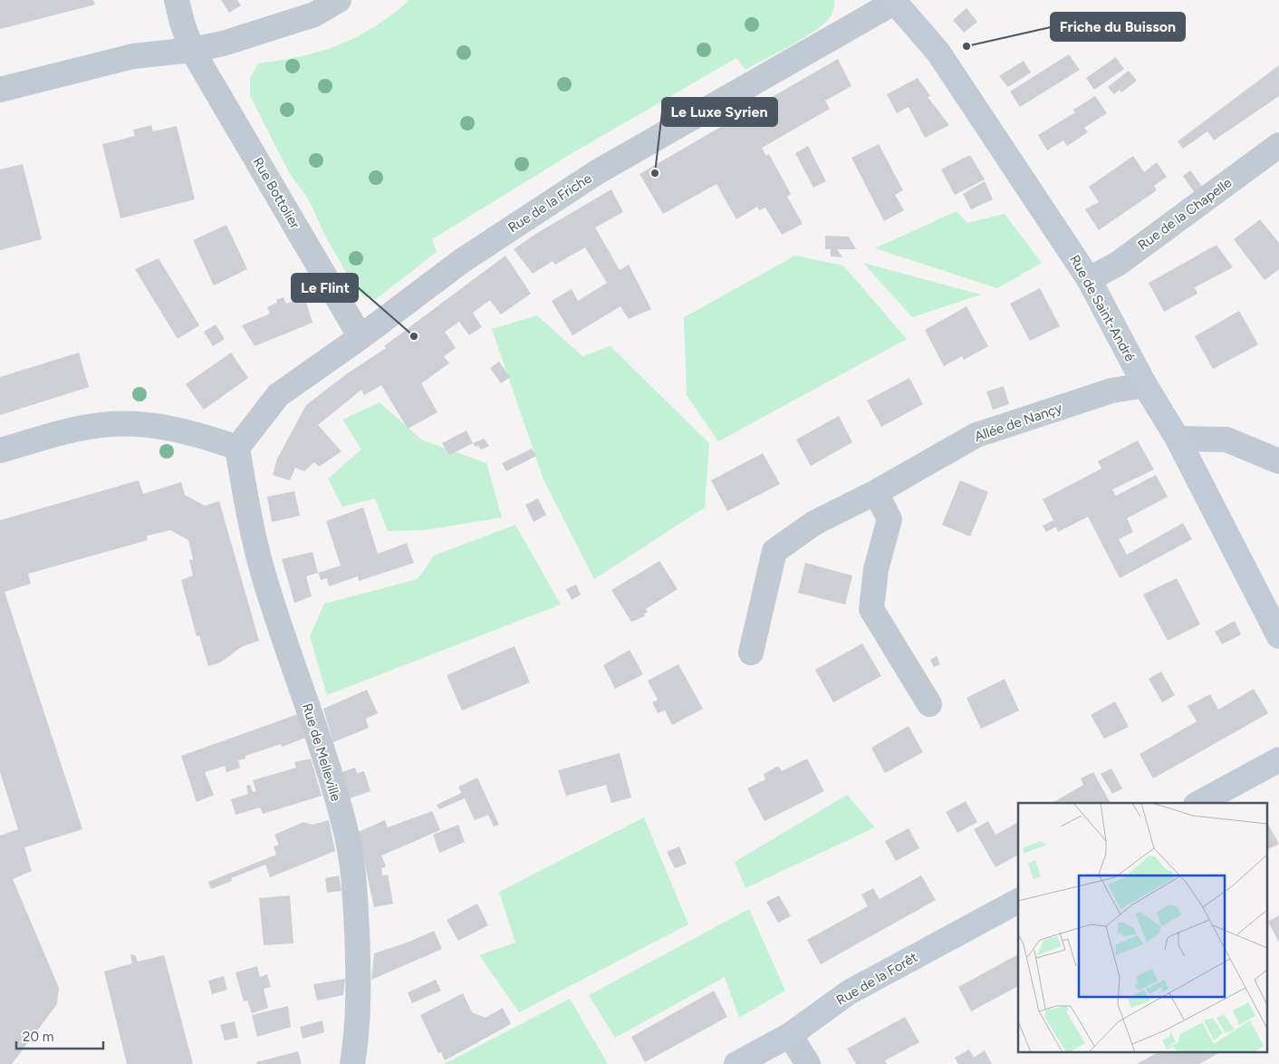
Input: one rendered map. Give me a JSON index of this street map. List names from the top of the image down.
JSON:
{
  "streets": {
    "main road": ["Rue de Saint-André", "Rue de la Forêt"],
    "street": [
      "Rue Bottolier",
      "Rue de la Friche",
      "Rue de la Chapelle",
      "Allée de Nançy",
      "Rue de Melleville"
    ]
  },
  "crossings": [
    ["Rue Bottolier", "Rue de la Friche"],
    ["Rue de la Friche", "Rue de Saint-André"],
    ["Rue de la Friche", "Rue de Melleville"],
    ["Rue de la Chapelle", "Rue de Saint-André"],
    ["Rue de Saint-André", "Allée de Nançy"]
  ],
  "places": ["Friche du Buisson", "Le Luxe Syrien", "Le Flint"],
  "scale_bar": "20 m"
}
